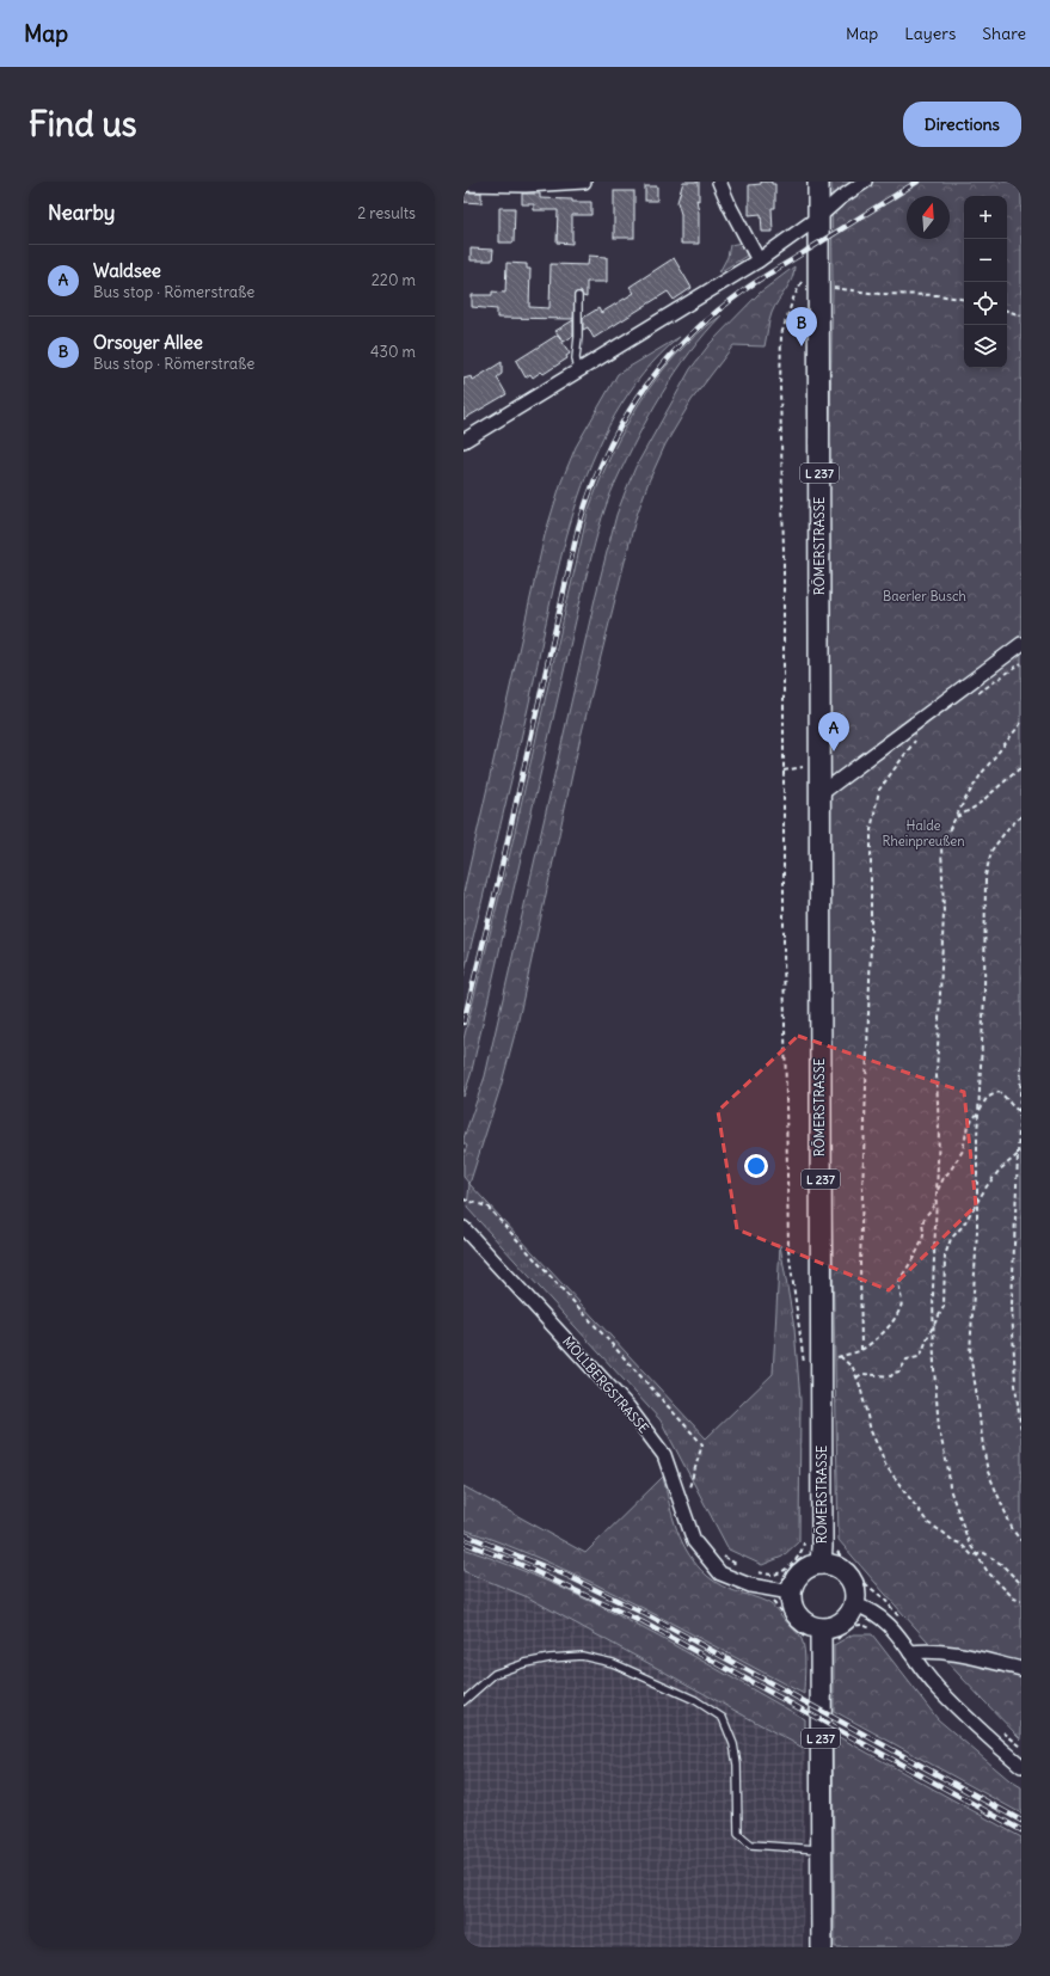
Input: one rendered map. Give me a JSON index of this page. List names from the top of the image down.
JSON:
{
  "streets": {
    "main road": ["L 237", "RÖMERSTRASSE"],
    "street": ["MOLLBERGSTRASSE"]
  },
  "parks": ["Baerler Busch", "Halde Rheinpreußen"],
  "north": "top",
  "page": {
    "header": "Map",
    "nav": ["Map", "Layers", "Share"],
    "buttons": "Directions",
    "title": "Find us",
    "heading": ["Nearby", "2 results"],
    "map_buttons": ["+", "−"],
    "list": [
      {
        "mark": "A",
        "name": "Waldsee",
        "note": "Bus stop · Römerstraße",
        "value": "220 m"
      },
      {
        "mark": "B",
        "name": "Orsoyer Allee",
        "note": "Bus stop · Römerstraße",
        "value": "430 m"
      }
    ],
    "pins": ["B", "A"]
  }
}
